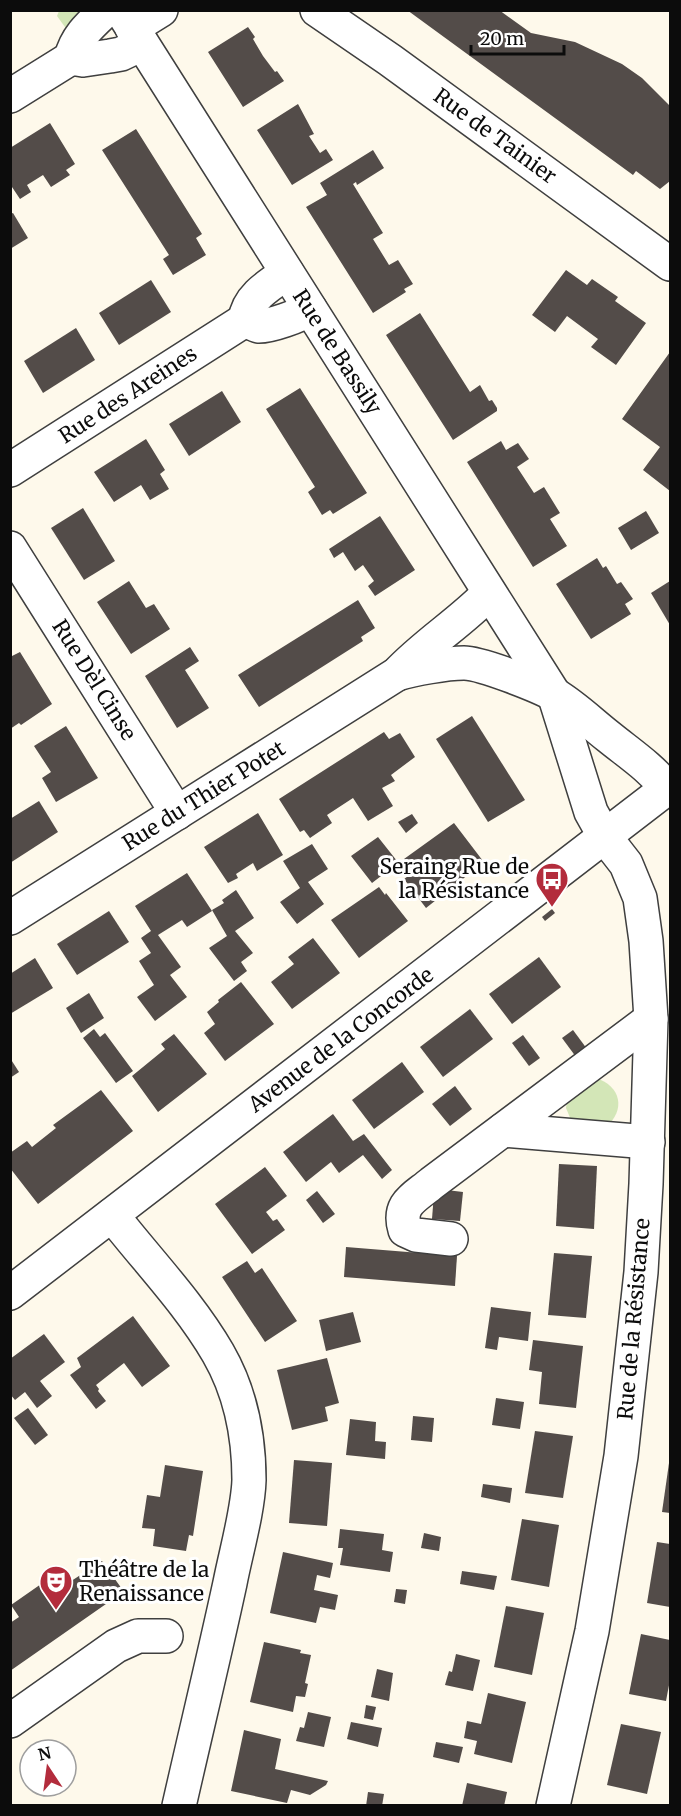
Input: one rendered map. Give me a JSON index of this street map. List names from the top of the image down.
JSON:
{
  "streets": {
    "street": [
      "Rue de Tainier",
      "Rue de Bassily",
      "Rue des Areines",
      "Rue Dèl Cinse",
      "Rue du Thier Potet",
      "Avenue de la Concorde",
      "Rue de la Résistance"
    ]
  },
  "crossings": [
    ["Rue de Bassily", "Rue du Thier Potet"],
    ["Rue de Bassily", "Avenue de la Concorde"],
    ["Rue de Bassily", "Rue de la Résistance"],
    ["Rue Dèl Cinse", "Rue du Thier Potet"],
    ["Avenue de la Concorde", "Rue de la Résistance"]
  ],
  "places": {
    "bus stop": ["Seraing Rue de la Résistance"],
    "theatre": ["Théâtre de la Renaissance"]
  },
  "scale_bar": "20 m",
  "north": "top"
}
